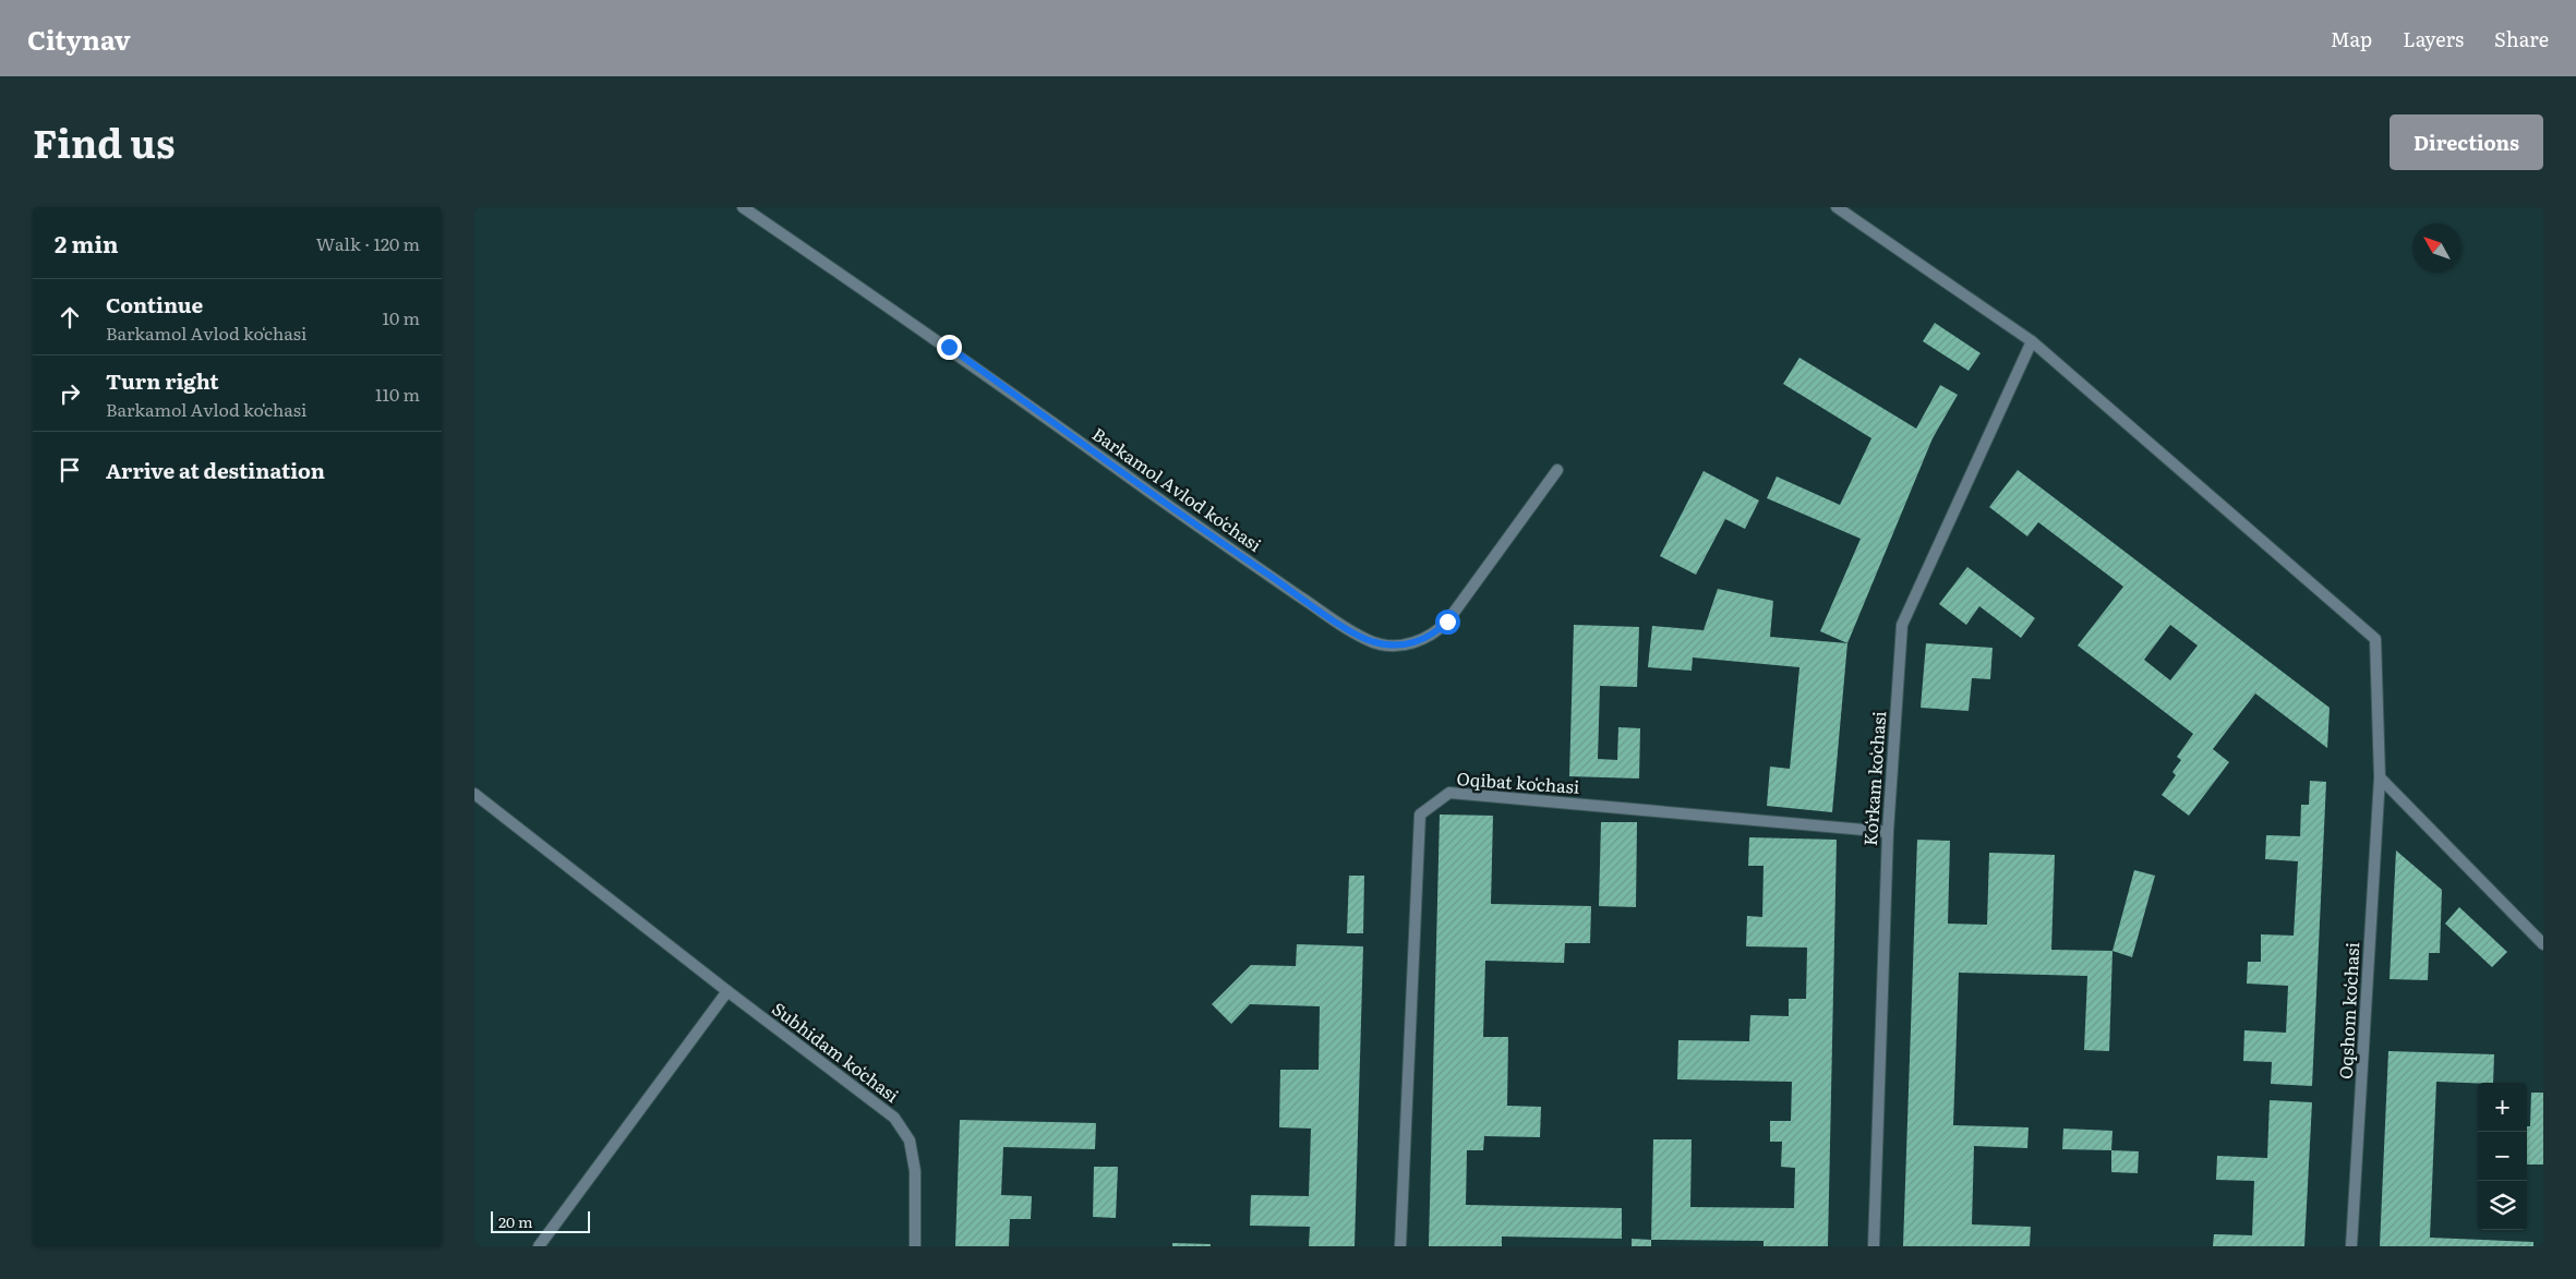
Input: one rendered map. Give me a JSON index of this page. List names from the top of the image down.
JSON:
{
  "streets": {
    "street": [
      "Barkamol Аvlod koʻchasi",
      "Koʻrkam koʻchasi",
      "Oqibat koʻchasi",
      "Oqshom koʻchasi",
      "Subhidam koʻchasi"
    ]
  },
  "crossings": [
    ["Koʻrkam koʻchasi", "Oqibat koʻchasi"],
    ["Koʻrkam koʻchasi", "Oqshom koʻchasi"]
  ],
  "scale_bar": "20 m",
  "north": "top left",
  "page": {
    "header": "Citynav",
    "nav": ["Map", "Layers", "Share"],
    "title": "Find us",
    "buttons": "Directions",
    "heading": ["2 min", "Walk · 120 m"],
    "list": [
      ["Continue", "Barkamol Аvlod koʻchasi", "10 m"],
      ["Turn right", "Barkamol Аvlod koʻchasi", "110 m"],
      "Arrive at destination"
    ],
    "map_buttons": ["+", "−"],
    "scale": "20 m"
  }
}
